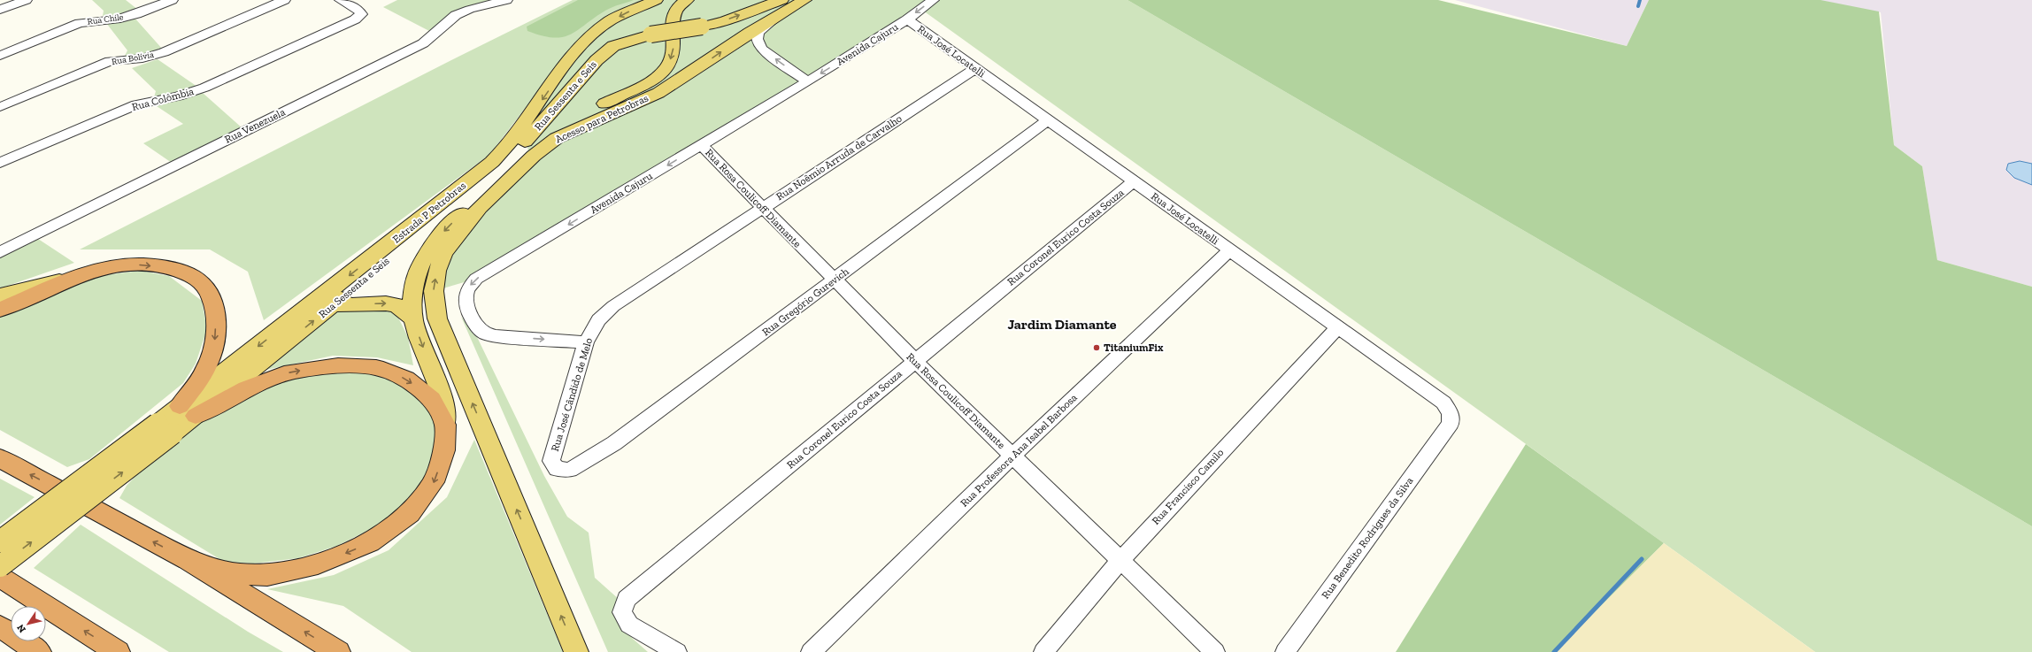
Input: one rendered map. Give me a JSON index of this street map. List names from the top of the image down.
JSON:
{
  "streets": {
    "main road": ["Rua Sessenta e Seis", "Acesso para Petrobras", "Estrada P Petrobras"],
    "street": [
      "Rua Chile",
      "Avenida Cajuru",
      "Rua José Locatelli",
      "Rua Bolívia",
      "Rua Colômbia",
      "Rua Venezuela",
      "Rua Noêmio Arruda de Carvalho",
      "Rua Rosa Coulicoff Diamante",
      "Rua Coronel Eurico Costa Souza",
      "Rua Gregório Gurevich",
      "Rua José Cândido de Melo",
      "Rua Professora Ana Isabel Barbosa",
      "Rua Francisco Camilo",
      "Rua Benedito Rodrigues da Silva"
    ]
  },
  "crossings": [
    ["Avenida Cajuru", "Rua José Locatelli"],
    ["Avenida Cajuru", "Rua Rosa Coulicoff Diamante"],
    ["Avenida Cajuru", "Rua José Cândido de Melo"],
    ["Rua José Locatelli", "Rua Noêmio Arruda de Carvalho"],
    ["Rua José Locatelli", "Rua Coronel Eurico Costa Souza"],
    ["Rua José Locatelli", "Rua Gregório Gurevich"],
    ["Rua José Locatelli", "Rua Professora Ana Isabel Barbosa"],
    ["Rua José Locatelli", "Rua Francisco Camilo"],
    ["Rua José Locatelli", "Rua Benedito Rodrigues da Silva"],
    ["Rua Sessenta e Seis", "Acesso para Petrobras"],
    ["Rua Sessenta e Seis", "Estrada P Petrobras"],
    ["Rua Noêmio Arruda de Carvalho", "Rua Rosa Coulicoff Diamante"],
    ["Rua Noêmio Arruda de Carvalho", "Rua José Cândido de Melo"],
    ["Rua Rosa Coulicoff Diamante", "Rua Coronel Eurico Costa Souza"],
    ["Rua Rosa Coulicoff Diamante", "Rua Gregório Gurevich"],
    ["Rua Rosa Coulicoff Diamante", "Rua Professora Ana Isabel Barbosa"],
    ["Rua Rosa Coulicoff Diamante", "Rua Francisco Camilo"],
    ["Rua Gregório Gurevich", "Rua José Cândido de Melo"]
  ],
  "one_way": ["Estrada P Petrobras"],
  "districts": ["Jardim Diamante"],
  "places": ["TitaniumFix"],
  "north": "bottom left"
}
